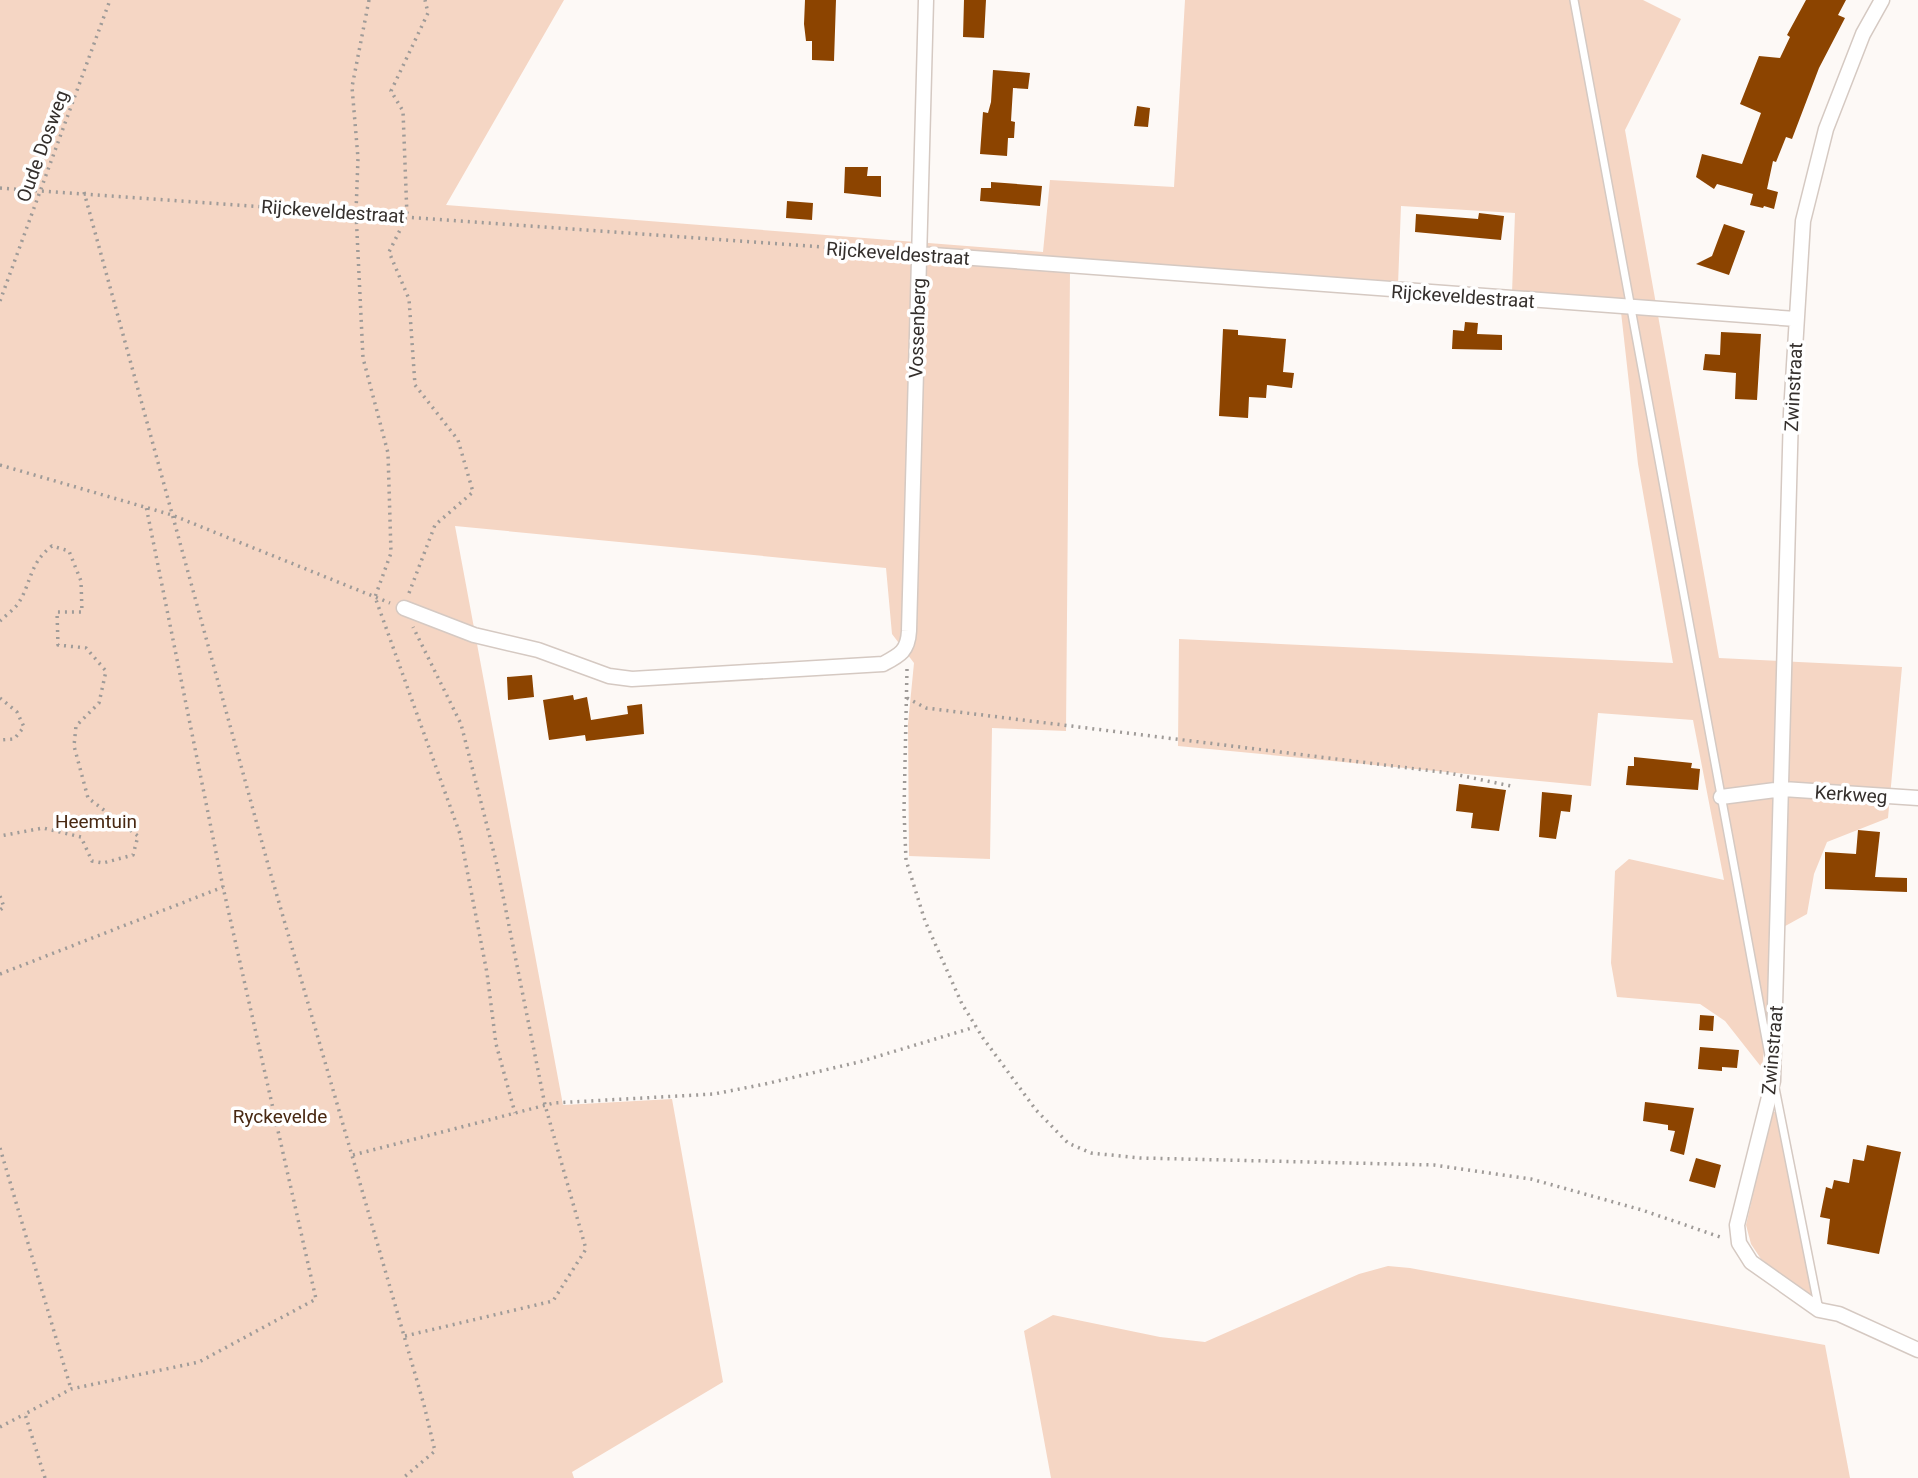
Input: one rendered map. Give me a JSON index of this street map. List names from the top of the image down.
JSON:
{
  "streets": {
    "street": [
      "Rijckeveldestraat",
      "Vossenberg",
      "Zwinstraat",
      "Kerkweg"
    ],
    "path": ["Oude Dosweg"]
  },
  "crossings": [
    ["Oude Dosweg", "Rijckeveldestraat"],
    ["Rijckeveldestraat", "Vossenberg"],
    ["Rijckeveldestraat", "Zwinstraat"],
    ["Zwinstraat", "Kerkweg"]
  ],
  "parks": ["Heemtuin", "Ryckevelde"]
}
